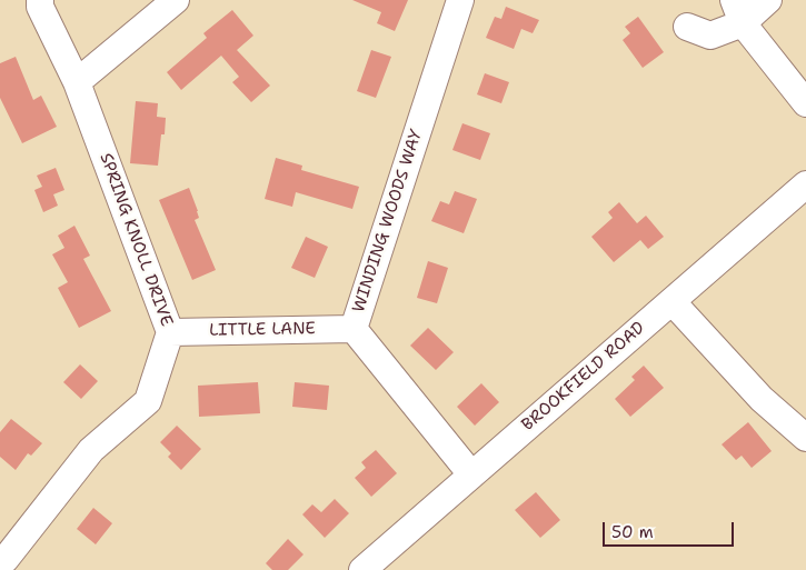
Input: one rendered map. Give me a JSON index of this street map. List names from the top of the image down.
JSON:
{
  "streets": {
    "street": [
      "WINDING WOODS WAY",
      "SPRING KNOLL DRIVE",
      "LITTLE LANE",
      "BROOKFIELD ROAD"
    ]
  },
  "crossings": [
    ["WINDING WOODS WAY", "LITTLE LANE"],
    ["WINDING WOODS WAY", "BROOKFIELD ROAD"],
    ["SPRING KNOLL DRIVE", "LITTLE LANE"]
  ],
  "scale_bar": "50 m"
}
